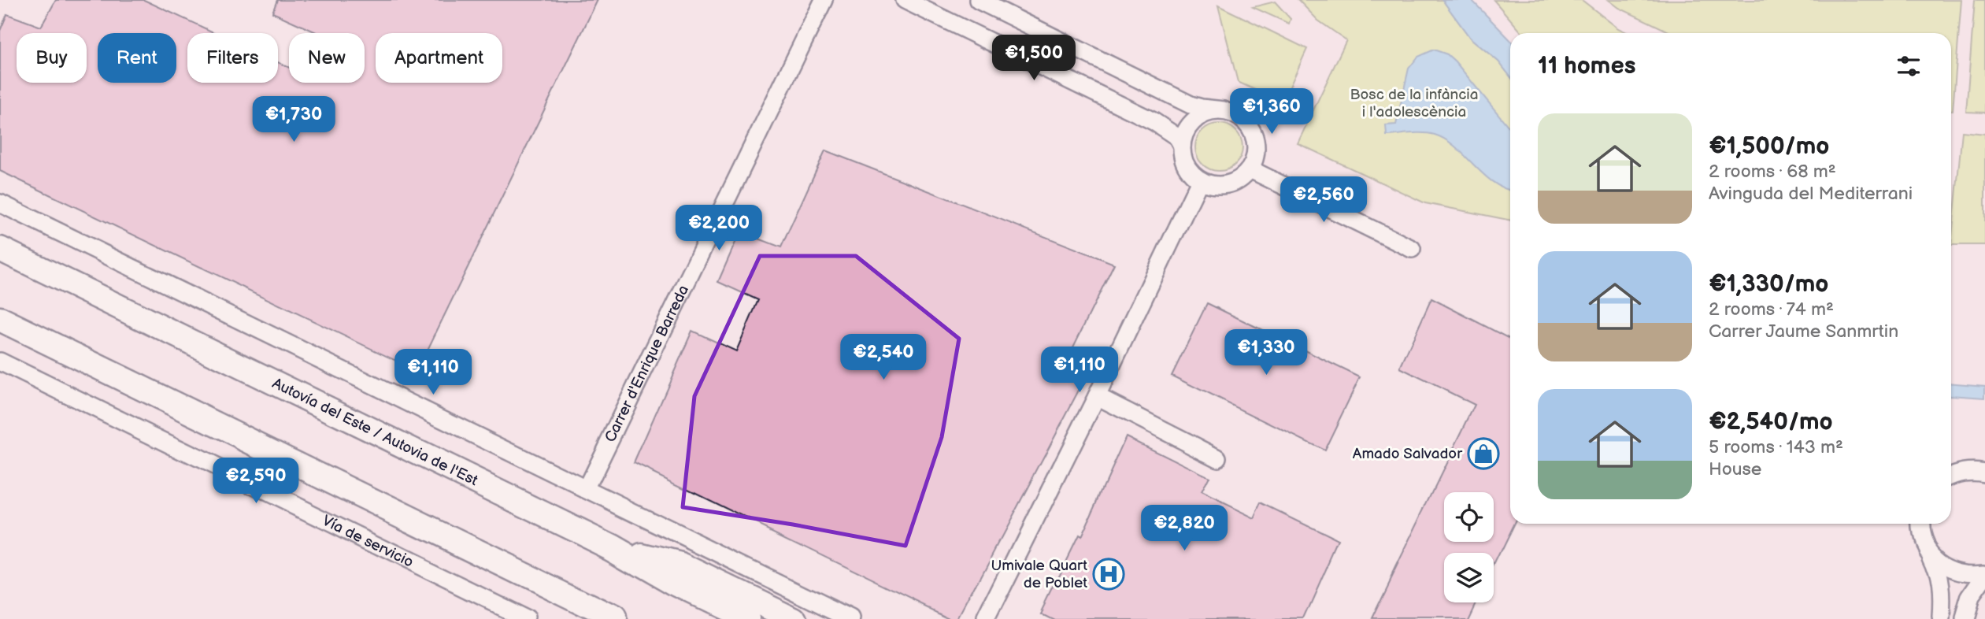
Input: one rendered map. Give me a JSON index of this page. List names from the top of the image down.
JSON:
{
  "streets": {
    "highway": ["Autovía del Este / Autovia de l'Est"],
    "street": ["Carrer d'Enrique Barreda", "Vía de servicio"]
  },
  "parks": ["Bosc de la infància i l'adolescència"],
  "places": {
    "shop": ["Amado Salvador"],
    "hospital": ["Umivale Quart de Poblet"]
  },
  "page": {
    "chip": [
      "Buy",
      "Rent",
      "Filters",
      "New",
      "Apartment"
    ],
    "heading": "11 homes",
    "price": [
      "€1,500",
      "€1,360",
      "€1,730",
      "€2,560",
      "€2,200",
      "€1,330",
      "€2,540",
      "€1,110",
      "€1,110",
      "€2,590",
      "€2,820"
    ],
    "list": [
      {
        "name": "€1,500/mo",
        "note": "2 rooms · 68 m² · Avinguda del Mediterrani"
      },
      {
        "name": "€1,330/mo",
        "note": "2 rooms · 74 m² · Carrer Jaume Sanmrtin"
      },
      {
        "name": "€2,540/mo",
        "note": "5 rooms · 143 m² · House"
      }
    ]
  }
}
